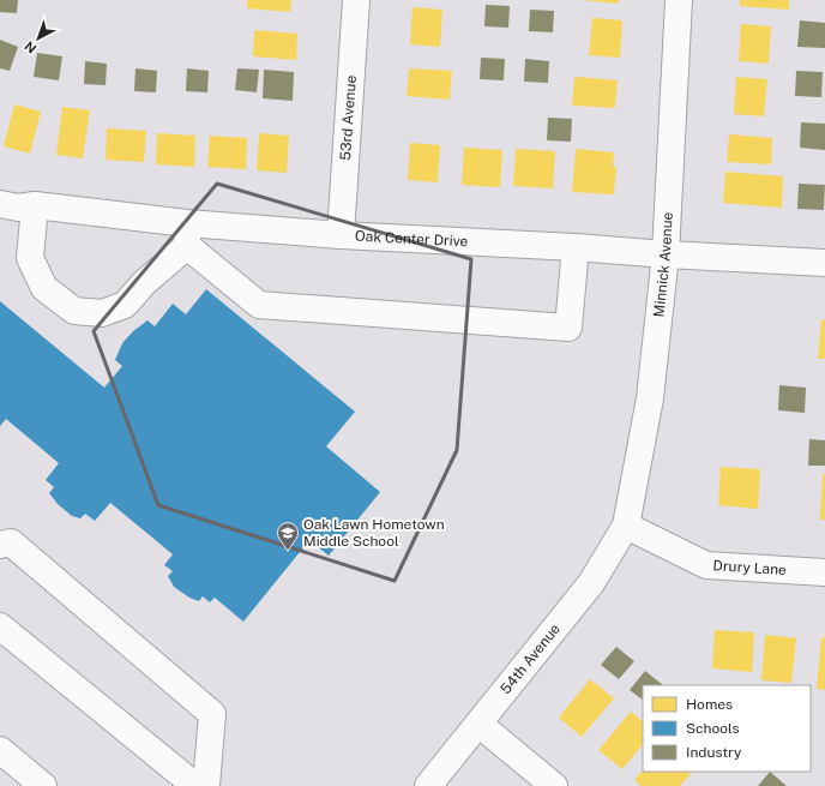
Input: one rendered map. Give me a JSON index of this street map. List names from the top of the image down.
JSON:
{
  "streets": {
    "street": [
      "53rd Avenue",
      "Oak Center Drive",
      "Minnick Avenue",
      "Drury Lane",
      "54th Avenue"
    ]
  },
  "crossings": [
    ["53rd Avenue", "Oak Center Drive"],
    ["Oak Center Drive", "Minnick Avenue"],
    ["Minnick Avenue", "Drury Lane"],
    ["Minnick Avenue", "54th Avenue"],
    ["Drury Lane", "54th Avenue"]
  ],
  "places": {
    "school or university": ["Oak Lawn Hometown Middle School"]
  },
  "legend": ["Homes", "Schools", "Industry"],
  "north": "bottom left"
}
